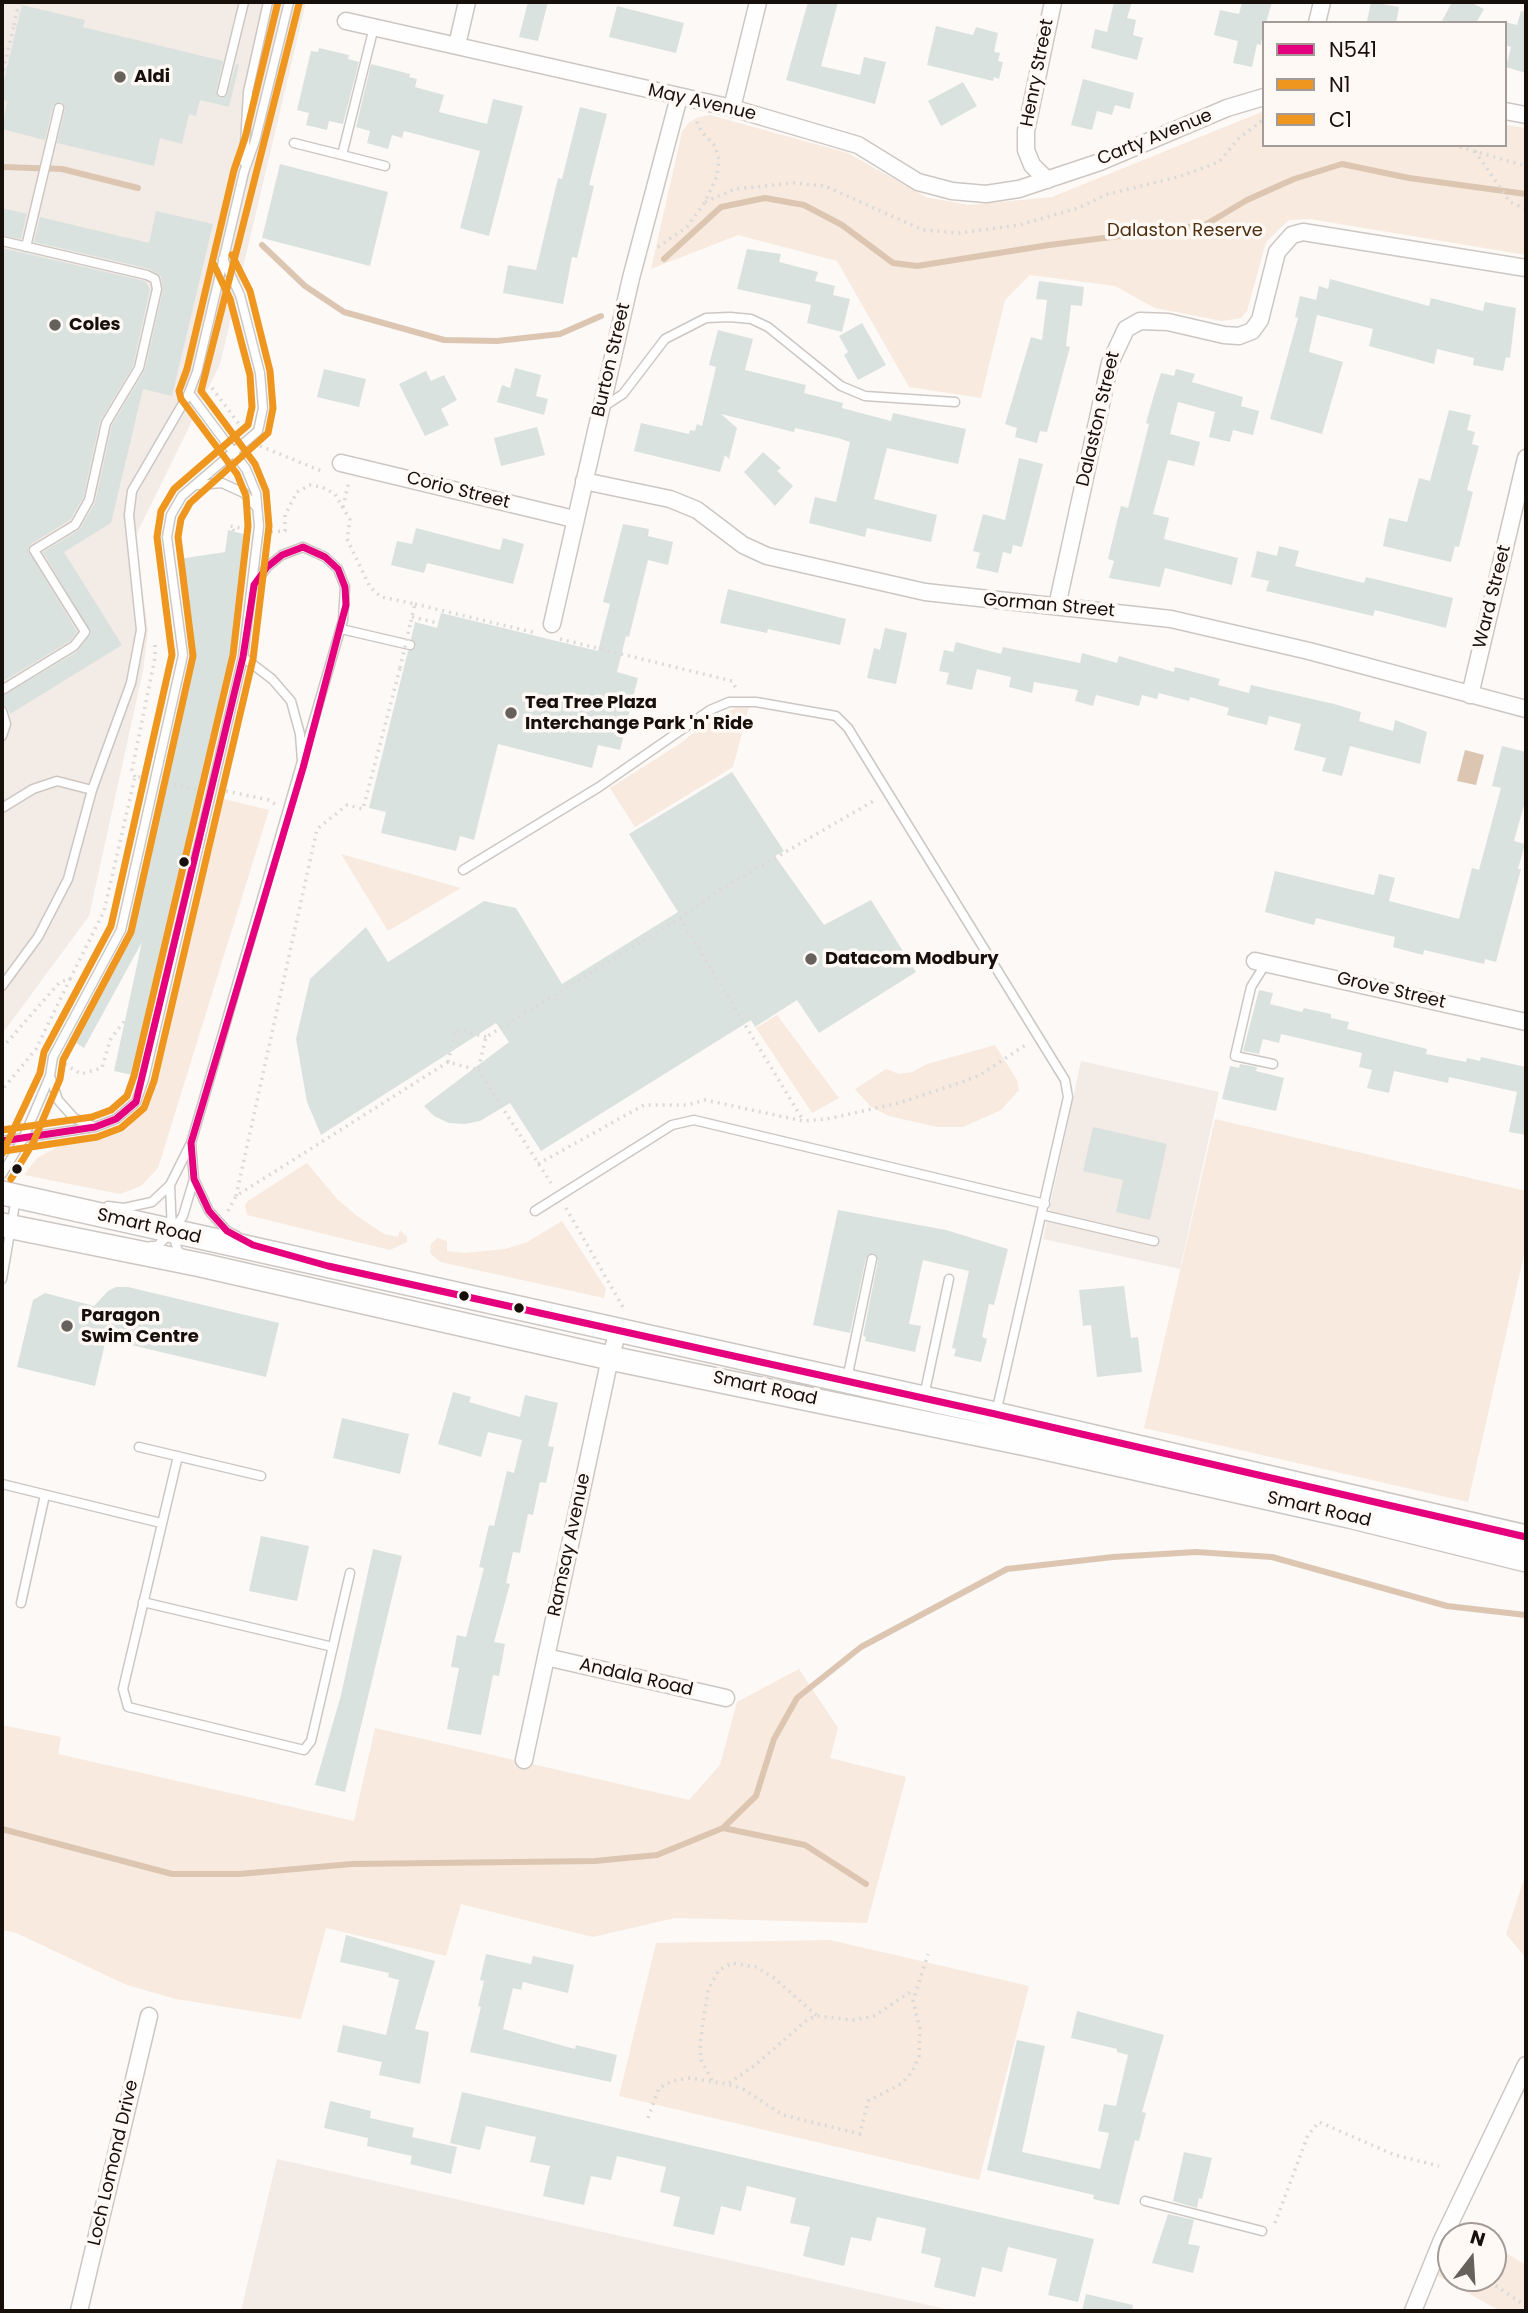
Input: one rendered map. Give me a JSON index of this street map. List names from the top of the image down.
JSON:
{
  "streets": {
    "main road": ["Smart Road"],
    "street": [
      "Henry Street",
      "May Avenue",
      "Carty Avenue",
      "Burton Street",
      "Dalaston Street",
      "Corio Street",
      "Ward Street",
      "Gorman Street",
      "Grove Street",
      "Ramsay Avenue",
      "Andala Road",
      "Loch Lomond Drive"
    ]
  },
  "crossings": [
    ["Henry Street", "May Avenue"],
    ["Henry Street", "Carty Avenue"],
    ["May Avenue", "Carty Avenue"],
    ["May Avenue", "Burton Street"],
    ["Burton Street", "Corio Street"],
    ["Burton Street", "Gorman Street"],
    ["Dalaston Street", "Gorman Street"],
    ["Ward Street", "Gorman Street"],
    ["Smart Road", "Ramsay Avenue"],
    ["Ramsay Avenue", "Andala Road"]
  ],
  "parks": ["Dalaston Reserve"],
  "places": [
    "Aldi",
    "Coles",
    "Tea Tree Plaza Interchange Park 'n' Ride",
    "Datacom Modbury",
    "Paragon Swim Centre"
  ],
  "lines": ["transit line C1", "transit line N1", "transit line N541"],
  "legend": ["N541", "N1", "C1"],
  "north": "top"
}
